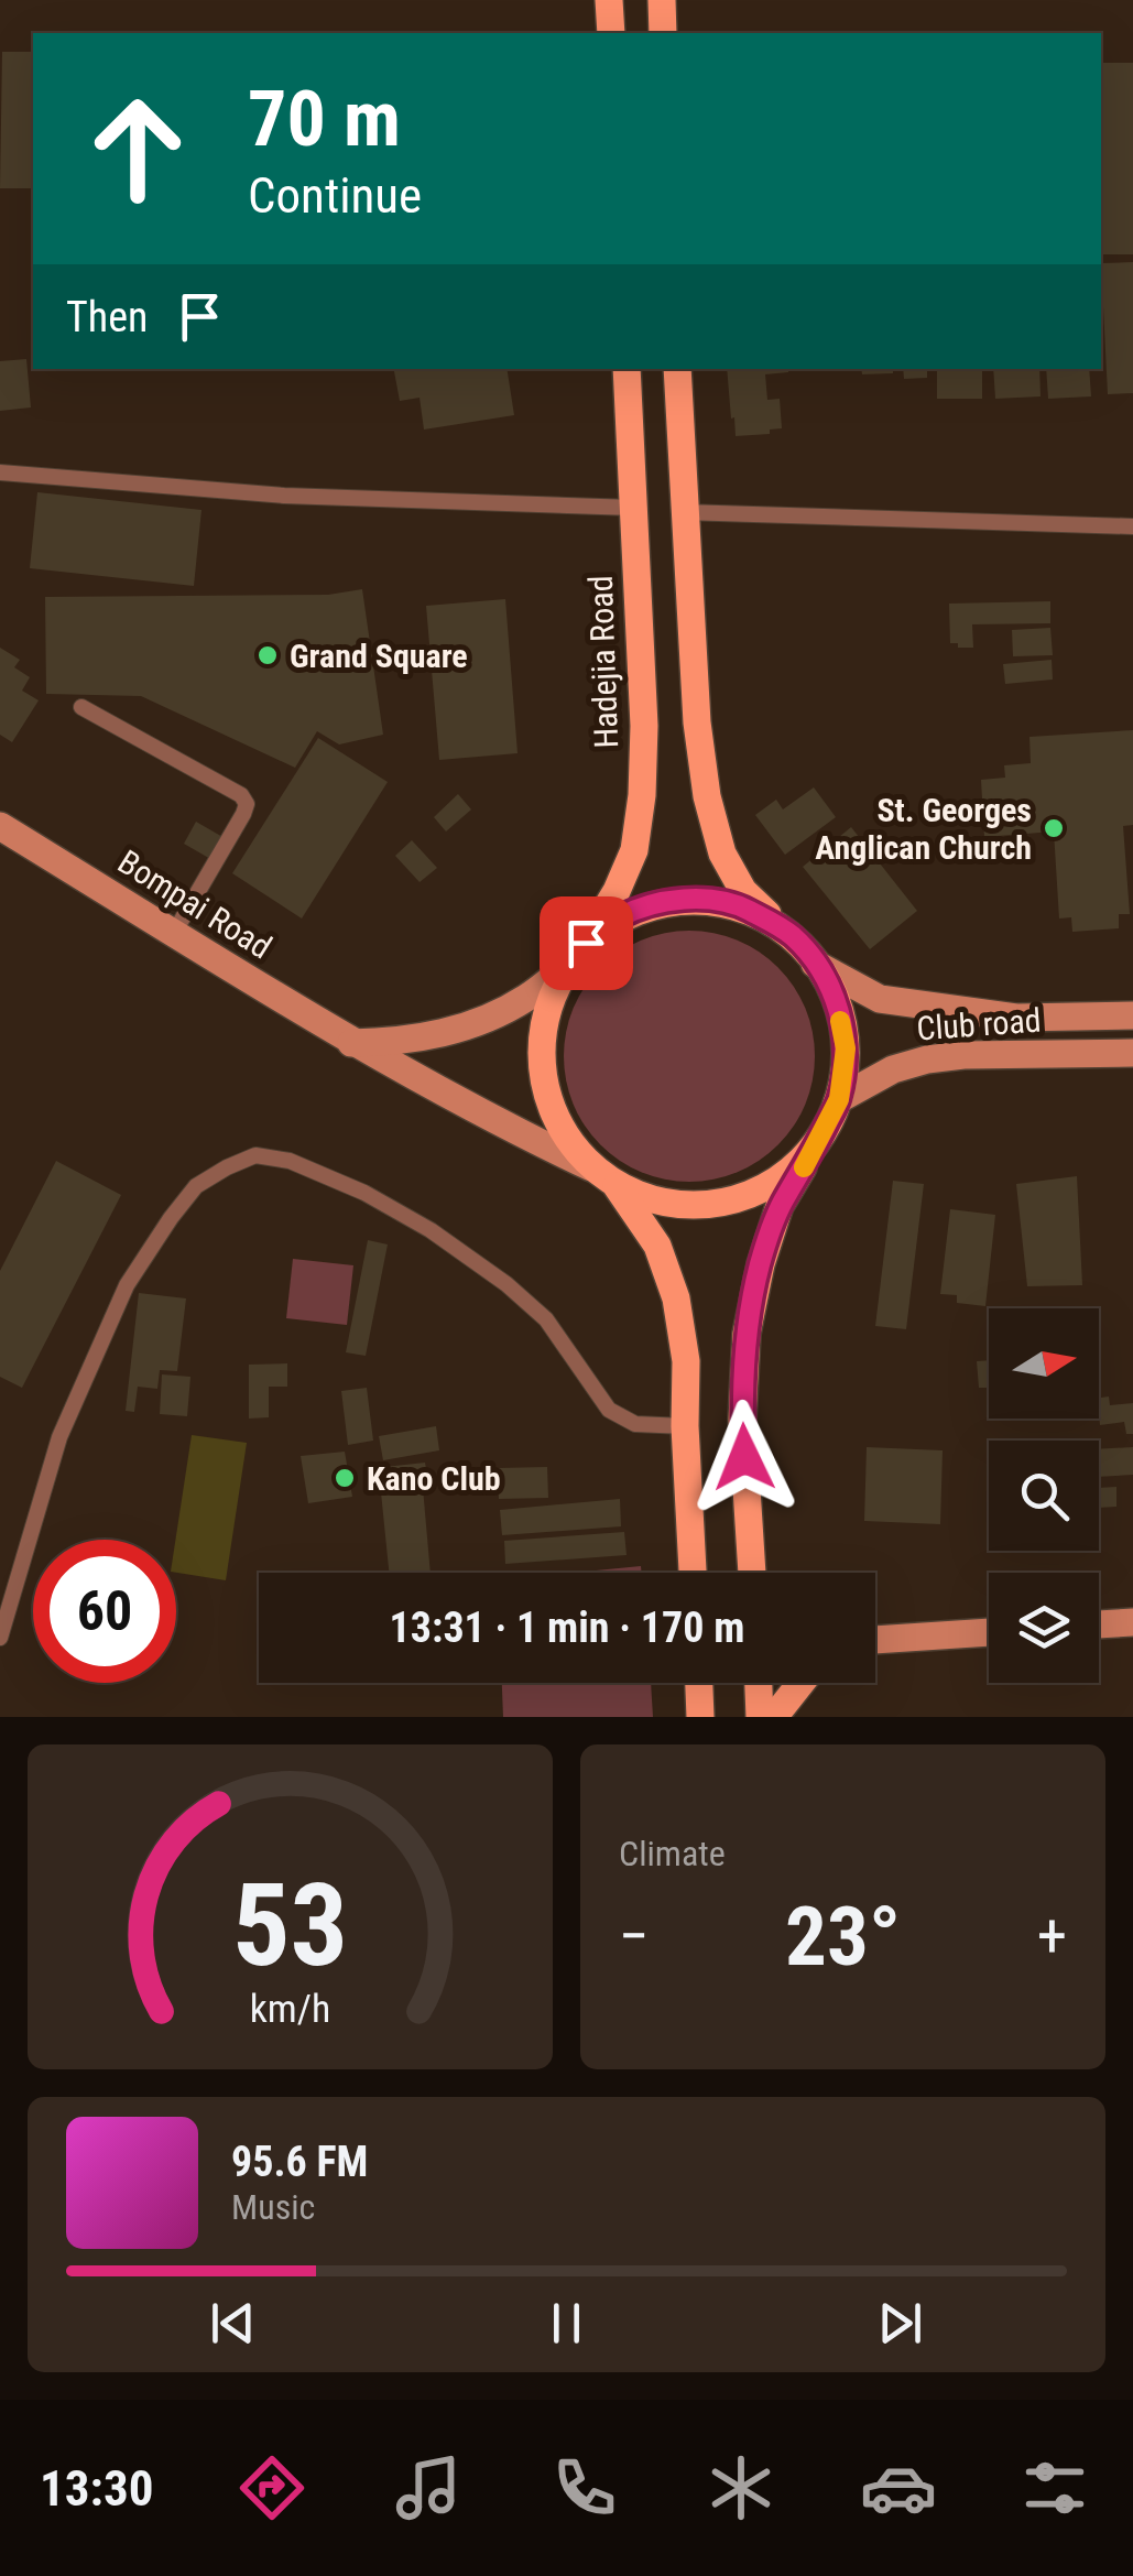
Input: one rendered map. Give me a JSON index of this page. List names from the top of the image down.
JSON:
{
  "streets": {
    "main road": ["Hadejia Road", "Bompai Road", "Club road"]
  },
  "crossings": [
    ["Hadejia Road", "Bompai Road"],
    ["Hadejia Road", "Club road"],
    ["Bompai Road", "Club road"]
  ],
  "places": ["Grand Square", "St. Georges Anglican Church", "Kano Club"],
  "north": "right",
  "page": {
    "turn": ["70 m", "Continue"],
    "then": "Then",
    "limit": "60",
    "trip": "13:31 · 1 min · 170 m",
    "tile": "Climate",
    "heat": ["−", "23°", "+"],
    "song": ["95.6 FM", "Music"],
    "tabs": "13:30",
    "gauge": ["53", "km/h"]
  }
}
